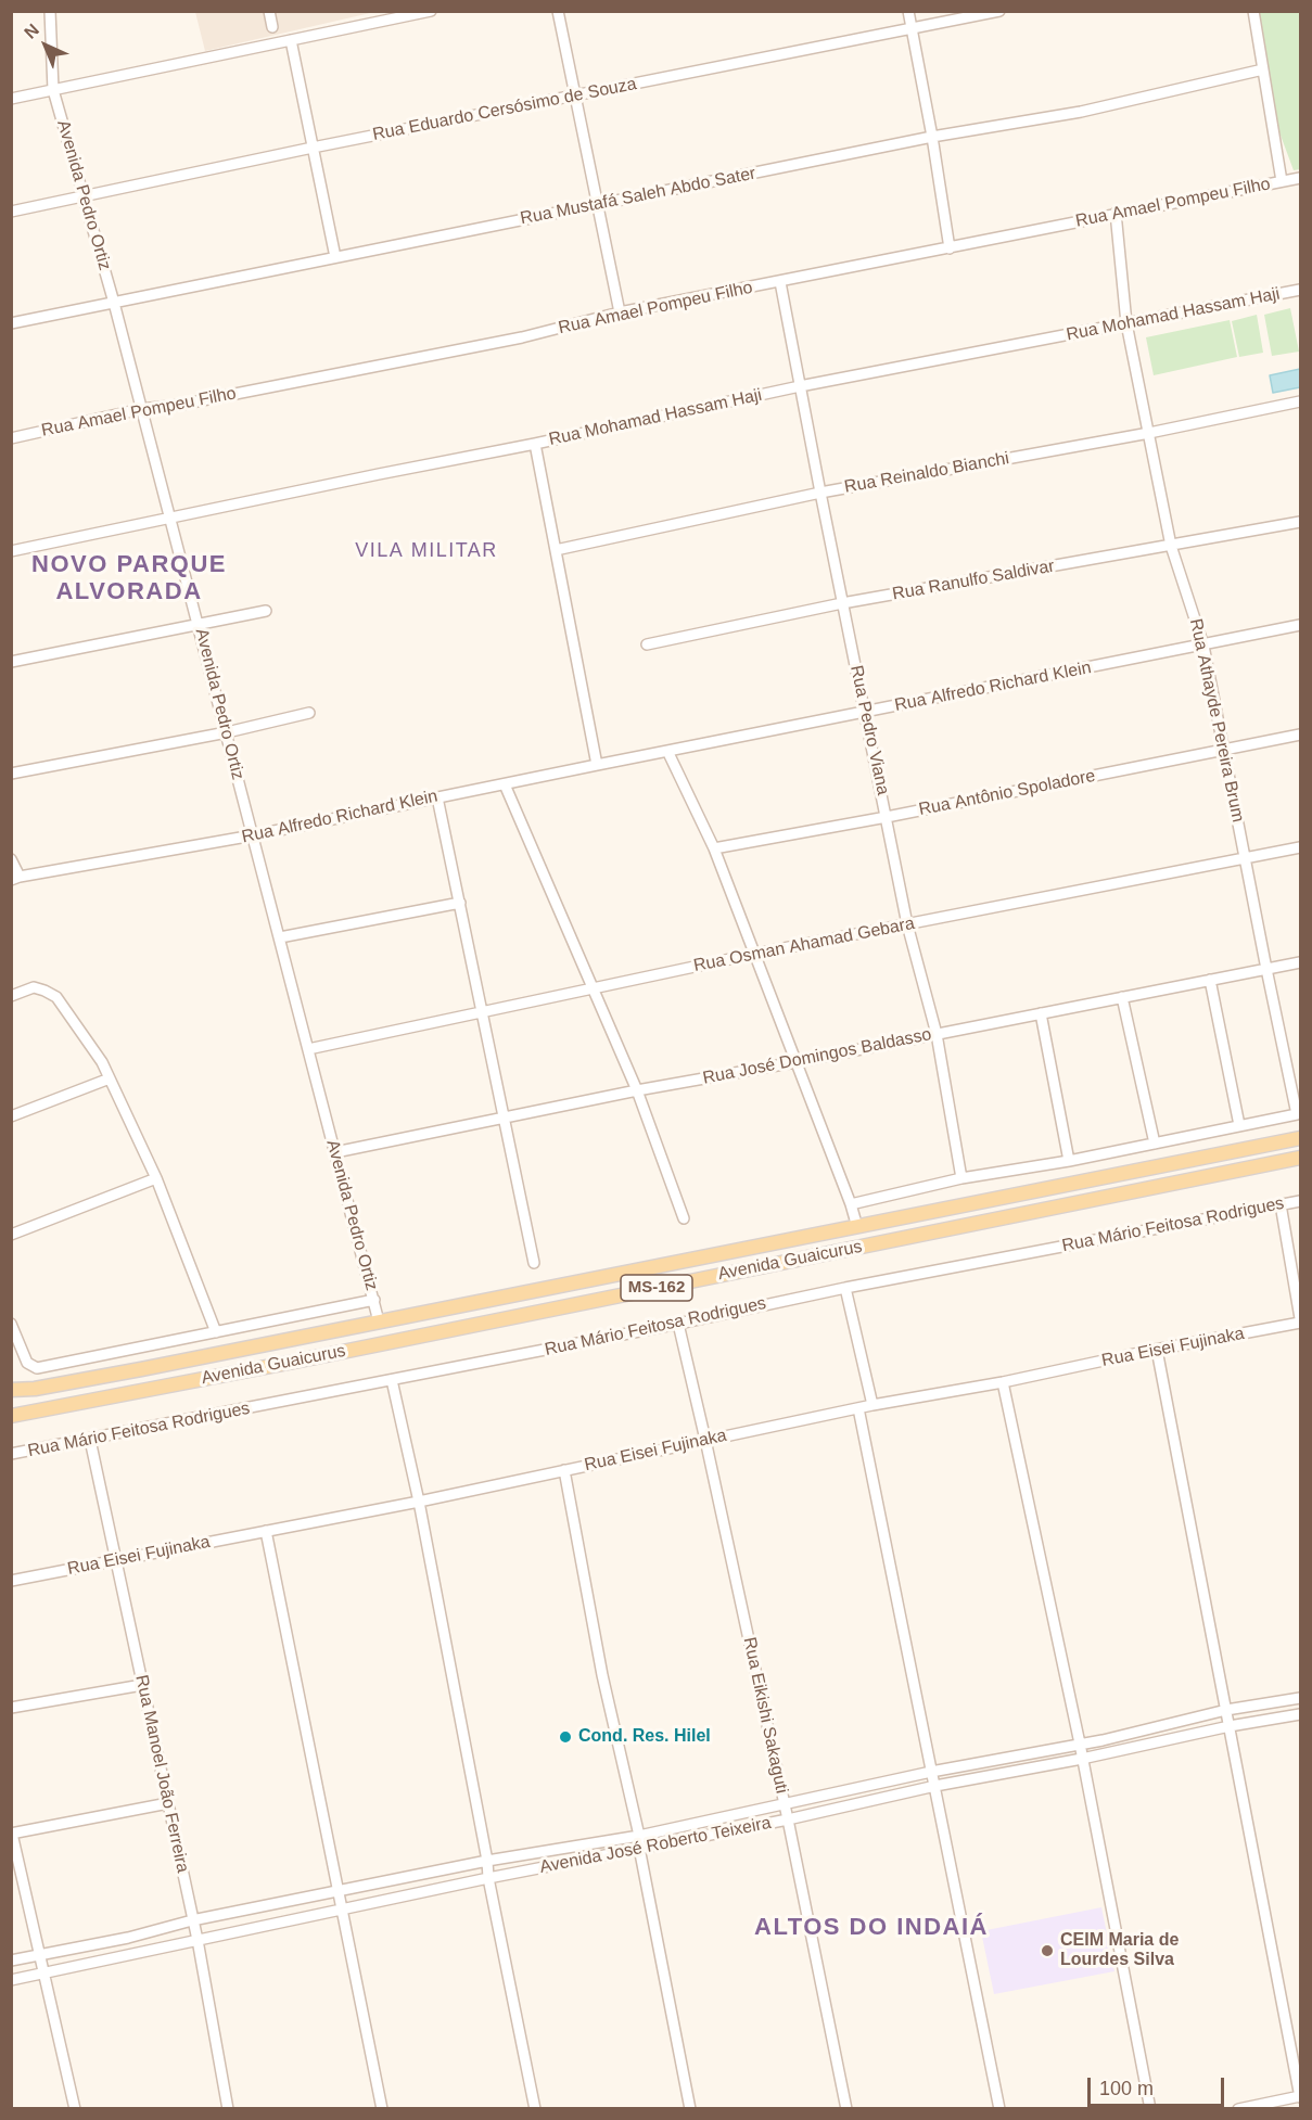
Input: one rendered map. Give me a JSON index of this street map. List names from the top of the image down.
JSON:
{
  "streets": {
    "main road": ["Avenida Guaicurus", "MS-162"],
    "street": [
      "Rua Eduardo Cersósimo de Souza",
      "Avenida Pedro Ortiz",
      "Rua Mustafá Saleh Abdo Sater",
      "Rua Amael Pompeu Filho",
      "Rua Mohamad Hassam Haji",
      "Rua Reinaldo Bianchi",
      "Rua Ranulfo Saldivar",
      "Rua Alfredo Richard Klein",
      "Rua Athayde Pereira Brum",
      "Rua Pedro Viana",
      "Rua Antônio Spoladore",
      "Rua Osman Ahamad Gebara",
      "Rua José Domingos Baldasso",
      "Rua Mário Feitosa Rodrigues",
      "Rua Eisei Fujinaka",
      "Rua Eikishi Sakaguti",
      "Rua Manoel João Ferreira",
      "Avenida José Roberto Teixeira"
    ]
  },
  "crossings": [
    ["Rua Eduardo Cersósimo de Souza", "Avenida Pedro Ortiz"],
    ["Avenida Pedro Ortiz", "Rua Mustafá Saleh Abdo Sater"],
    ["Avenida Pedro Ortiz", "Rua Amael Pompeu Filho"],
    ["Avenida Pedro Ortiz", "Rua Mohamad Hassam Haji"],
    ["Avenida Pedro Ortiz", "Rua Alfredo Richard Klein"],
    ["Avenida Pedro Ortiz", "Rua Osman Ahamad Gebara"],
    ["Avenida Pedro Ortiz", "Rua José Domingos Baldasso"],
    ["Avenida Pedro Ortiz", "Avenida Guaicurus"],
    ["Rua Amael Pompeu Filho", "Rua Athayde Pereira Brum"],
    ["Rua Amael Pompeu Filho", "Rua Pedro Viana"],
    ["Rua Mohamad Hassam Haji", "Rua Athayde Pereira Brum"],
    ["Rua Mohamad Hassam Haji", "Rua Pedro Viana"],
    ["Rua Reinaldo Bianchi", "Rua Athayde Pereira Brum"],
    ["Rua Reinaldo Bianchi", "Rua Pedro Viana"],
    ["Rua Ranulfo Saldivar", "Rua Athayde Pereira Brum"],
    ["Rua Ranulfo Saldivar", "Rua Pedro Viana"],
    ["Rua Alfredo Richard Klein", "Rua Athayde Pereira Brum"],
    ["Rua Alfredo Richard Klein", "Rua Pedro Viana"],
    ["Rua Athayde Pereira Brum", "Rua Antônio Spoladore"],
    ["Rua Athayde Pereira Brum", "Rua Osman Ahamad Gebara"],
    ["Rua Athayde Pereira Brum", "Rua José Domingos Baldasso"],
    ["Rua Pedro Viana", "Rua Antônio Spoladore"],
    ["Rua Pedro Viana", "Rua Osman Ahamad Gebara"],
    ["Rua Pedro Viana", "Rua José Domingos Baldasso"],
    ["Rua Mário Feitosa Rodrigues", "Rua Eikishi Sakaguti"],
    ["Rua Mário Feitosa Rodrigues", "Rua Manoel João Ferreira"],
    ["Rua Eisei Fujinaka", "Rua Eikishi Sakaguti"],
    ["Rua Eisei Fujinaka", "Rua Manoel João Ferreira"],
    ["Rua Eikishi Sakaguti", "Avenida José Roberto Teixeira"],
    ["Rua Manoel João Ferreira", "Avenida José Roberto Teixeira"]
  ],
  "districts": ["VILA MILITAR", "NOVO PARQUE ALVORADA", "ALTOS DO INDAIÁ"],
  "places": ["Cond. Res. Hilel", "CEIM Maria de Lourdes Silva"],
  "scale_bar": "100 m",
  "north": "top left"
}
